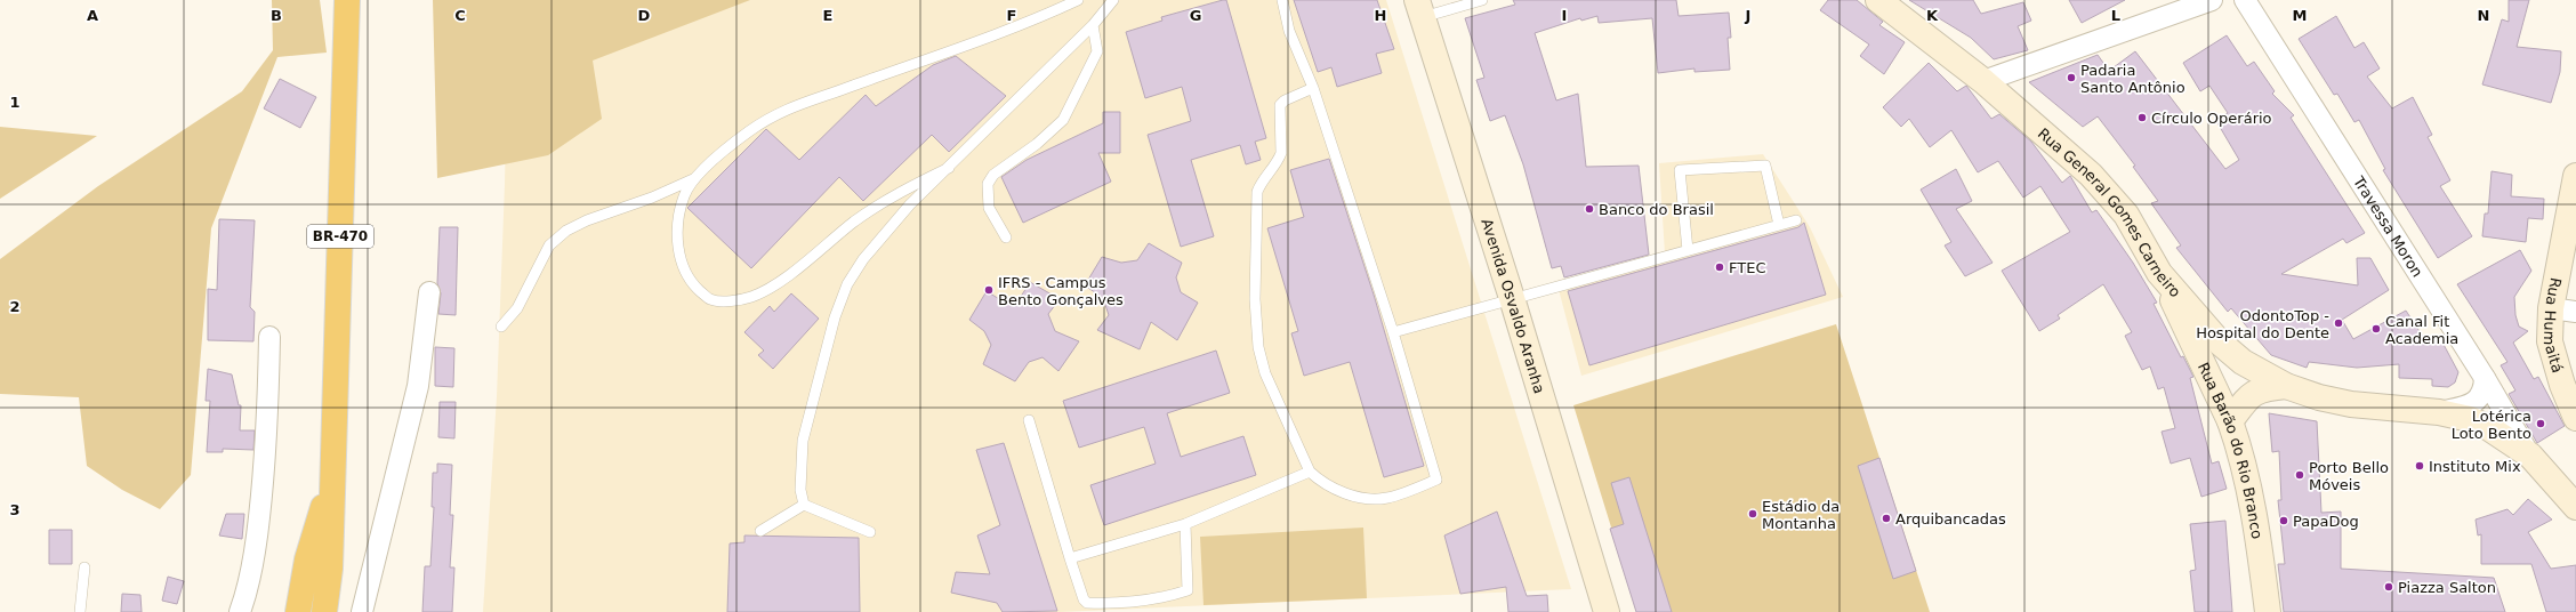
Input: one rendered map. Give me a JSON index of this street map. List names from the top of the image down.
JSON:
{
  "streets": {
    "highway": ["BR-470"],
    "main road": [
      "Rua General Gomes Carneiro",
      "Avenida Osvaldo Aranha",
      "Rua Humaitá",
      "Rua Barão do Rio Branco"
    ],
    "street": ["Travessa Moron"]
  },
  "crossings": [
    ["Rua General Gomes Carneiro", "Travessa Moron"],
    ["Rua General Gomes Carneiro", "Rua Barão do Rio Branco"]
  ],
  "places": [
    "Padaria Santo Antônio",
    "Círculo Operário",
    "Banco do Brasil",
    "FTEC",
    "IFRS - Campus Bento Gonçalves",
    "OdontoTop - Hospital do Dente",
    "Canal Fit Academia",
    "Lotérica Loto Bento",
    "Instituto Mix",
    "Porto Bello Móveis",
    "Estádio da Montanha",
    "Arquibancadas",
    "PapaDog",
    "Piazza Salton"
  ],
  "grid": {
    "columns": [
      "A",
      "B",
      "C",
      "D",
      "E",
      "F",
      "G",
      "H",
      "I",
      "J",
      "K",
      "L",
      "M",
      "N"
    ],
    "rows": ["1", "2", "3"]
  }
}
